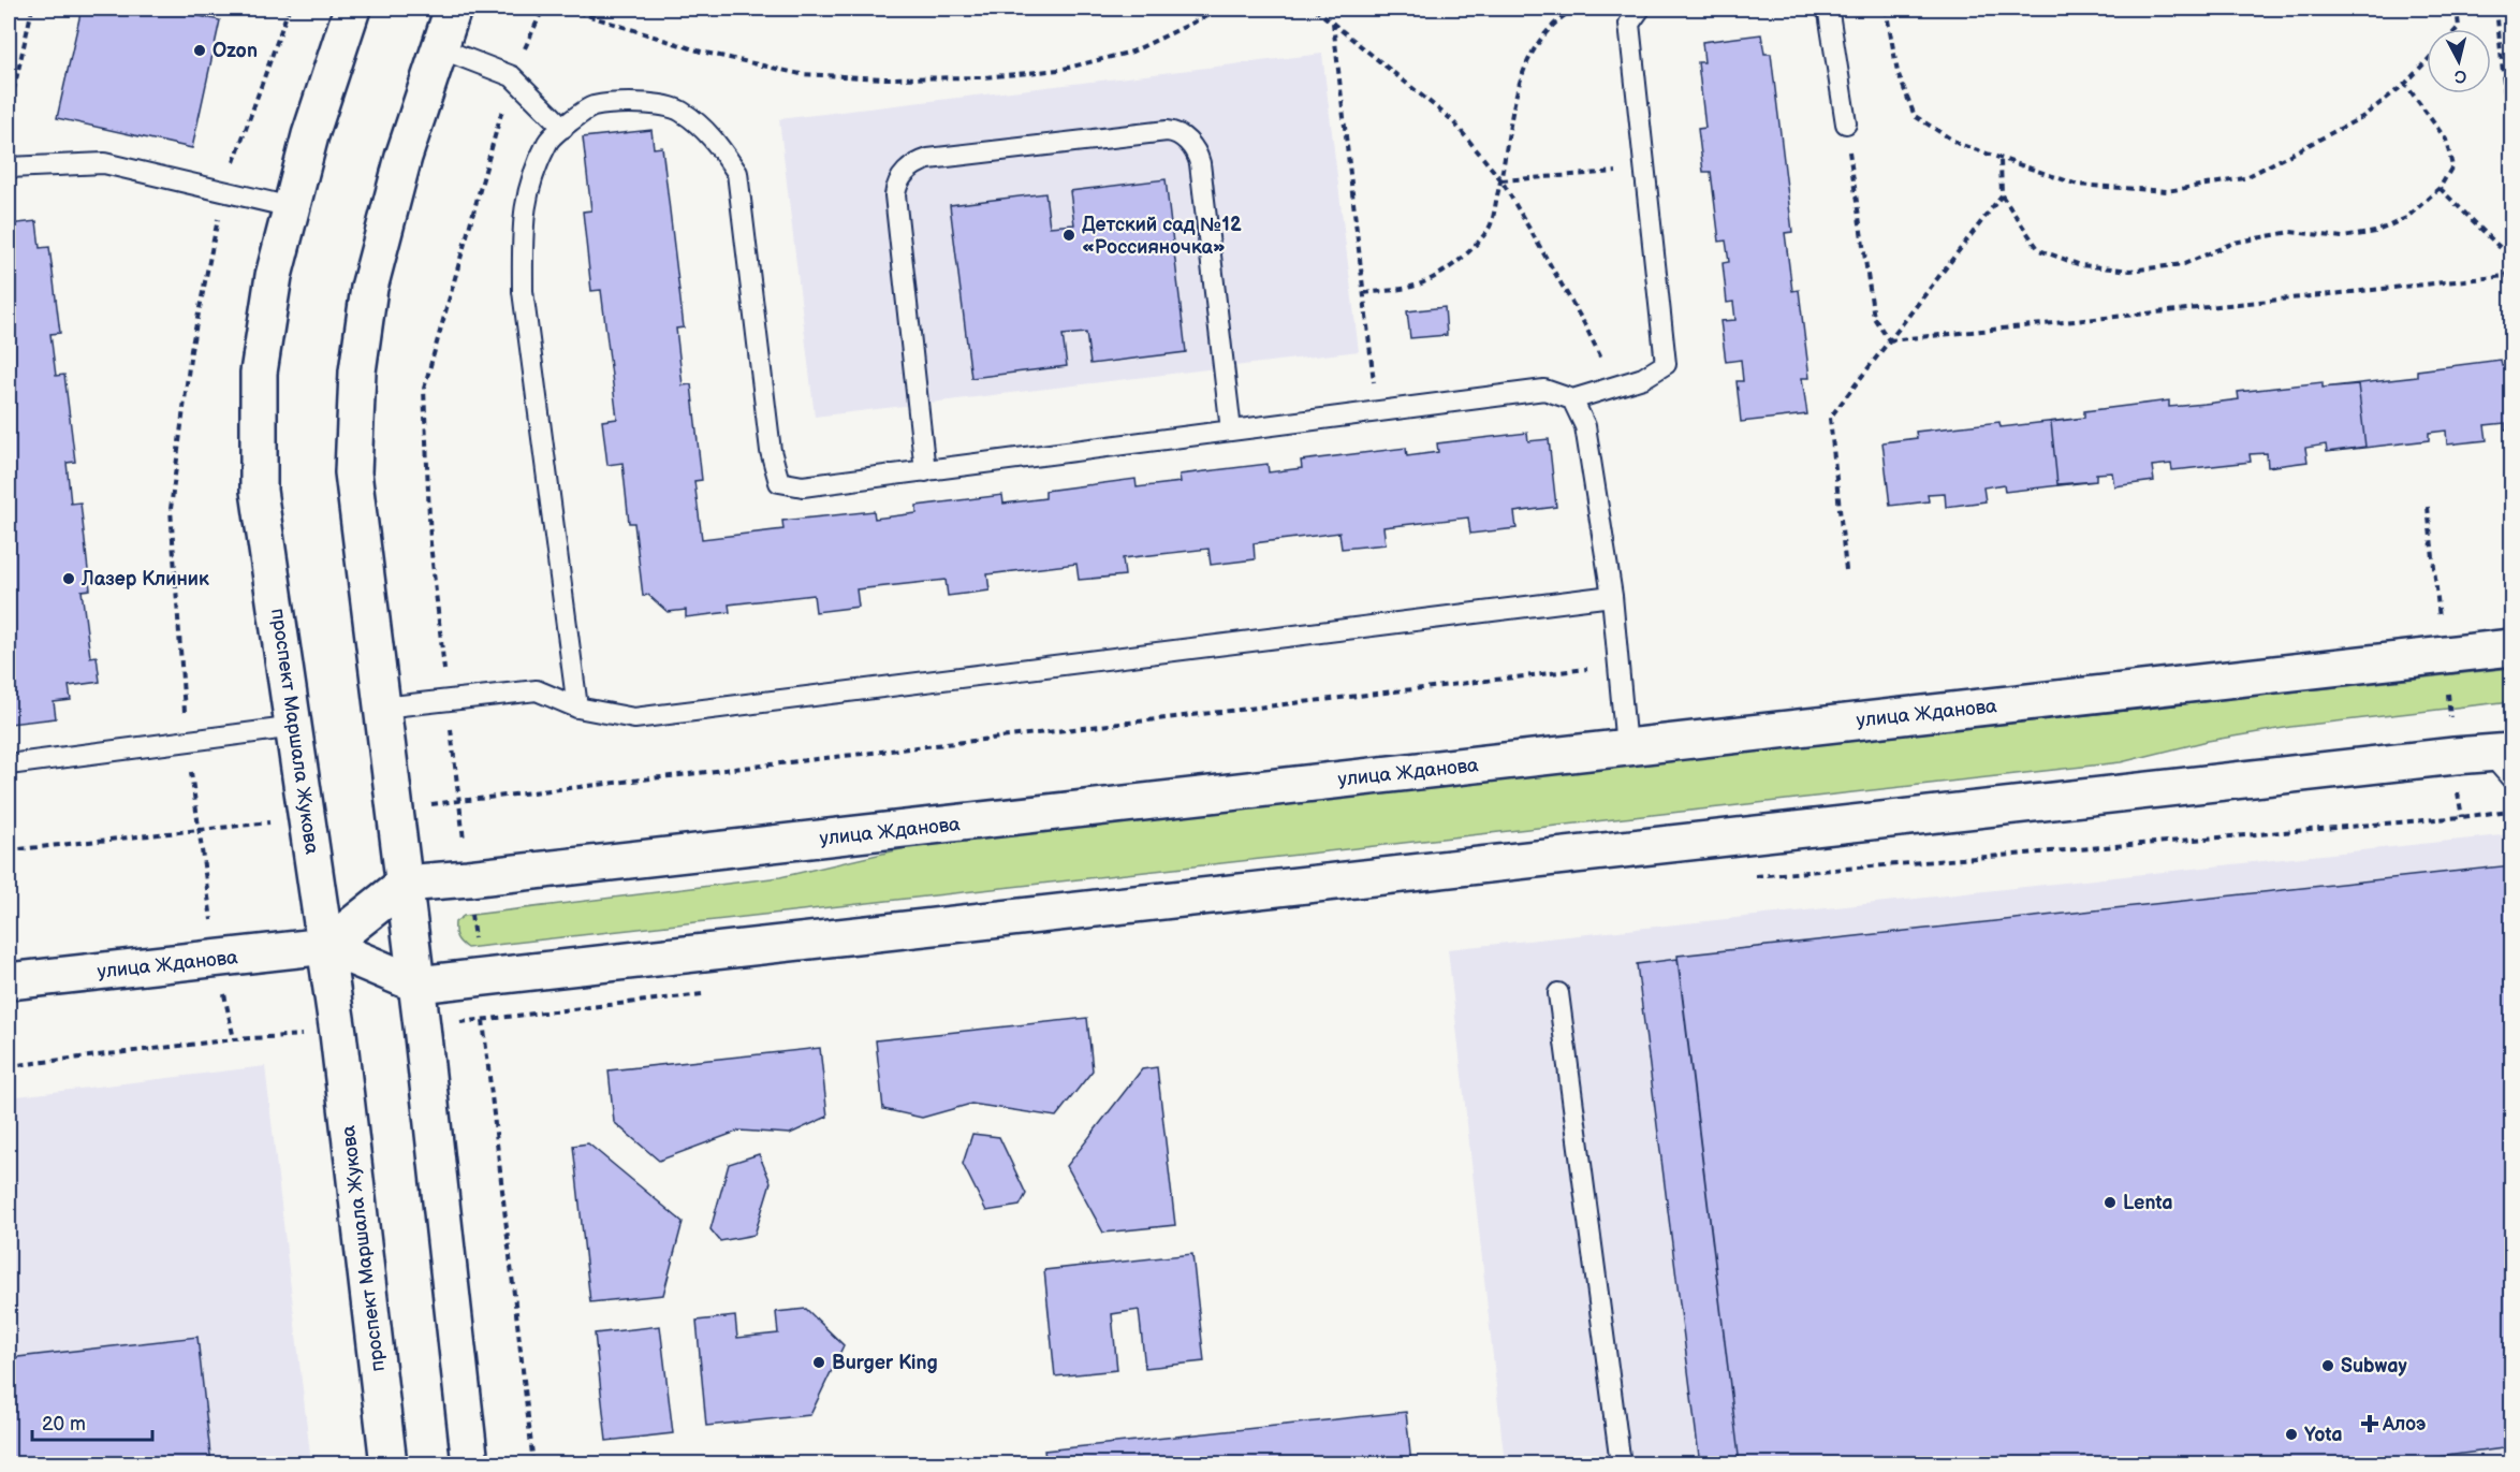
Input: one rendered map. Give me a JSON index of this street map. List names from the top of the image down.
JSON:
{
  "streets": {
    "street": ["улица Жданова", "проспект Маршала Жукова"]
  },
  "crossings": [
    ["улица Жданова", "проспект Маршала Жукова"]
  ],
  "places": {
    "other": [
      "Ozon",
      "Детский сад №12 «Россияночка»",
      "Лазер Клиник",
      "Lenta",
      "Burger King",
      "Subway",
      "Yota"
    ],
    "health": ["Алоэ"]
  },
  "scale_bar": "20 m",
  "north": "bottom"
}
